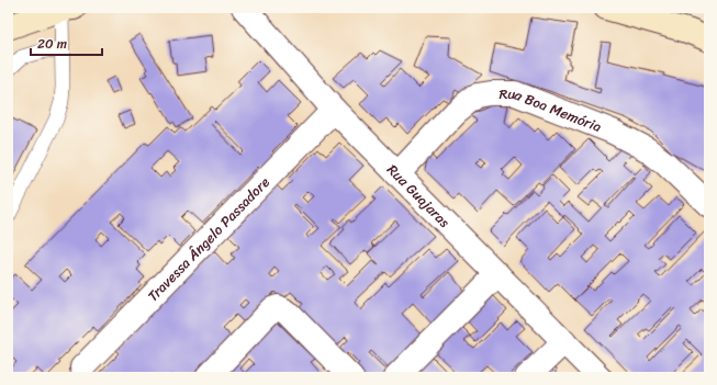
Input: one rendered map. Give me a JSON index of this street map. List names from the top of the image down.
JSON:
{
  "streets": {
    "street": ["Rua Boa Memória", "Rua Guajaras", "Travessa Ângelo Passadore"]
  },
  "crossings": [
    ["Rua Boa Memória", "Rua Guajaras"],
    ["Rua Guajaras", "Travessa Ângelo Passadore"]
  ],
  "scale_bar": "20 m"
}
